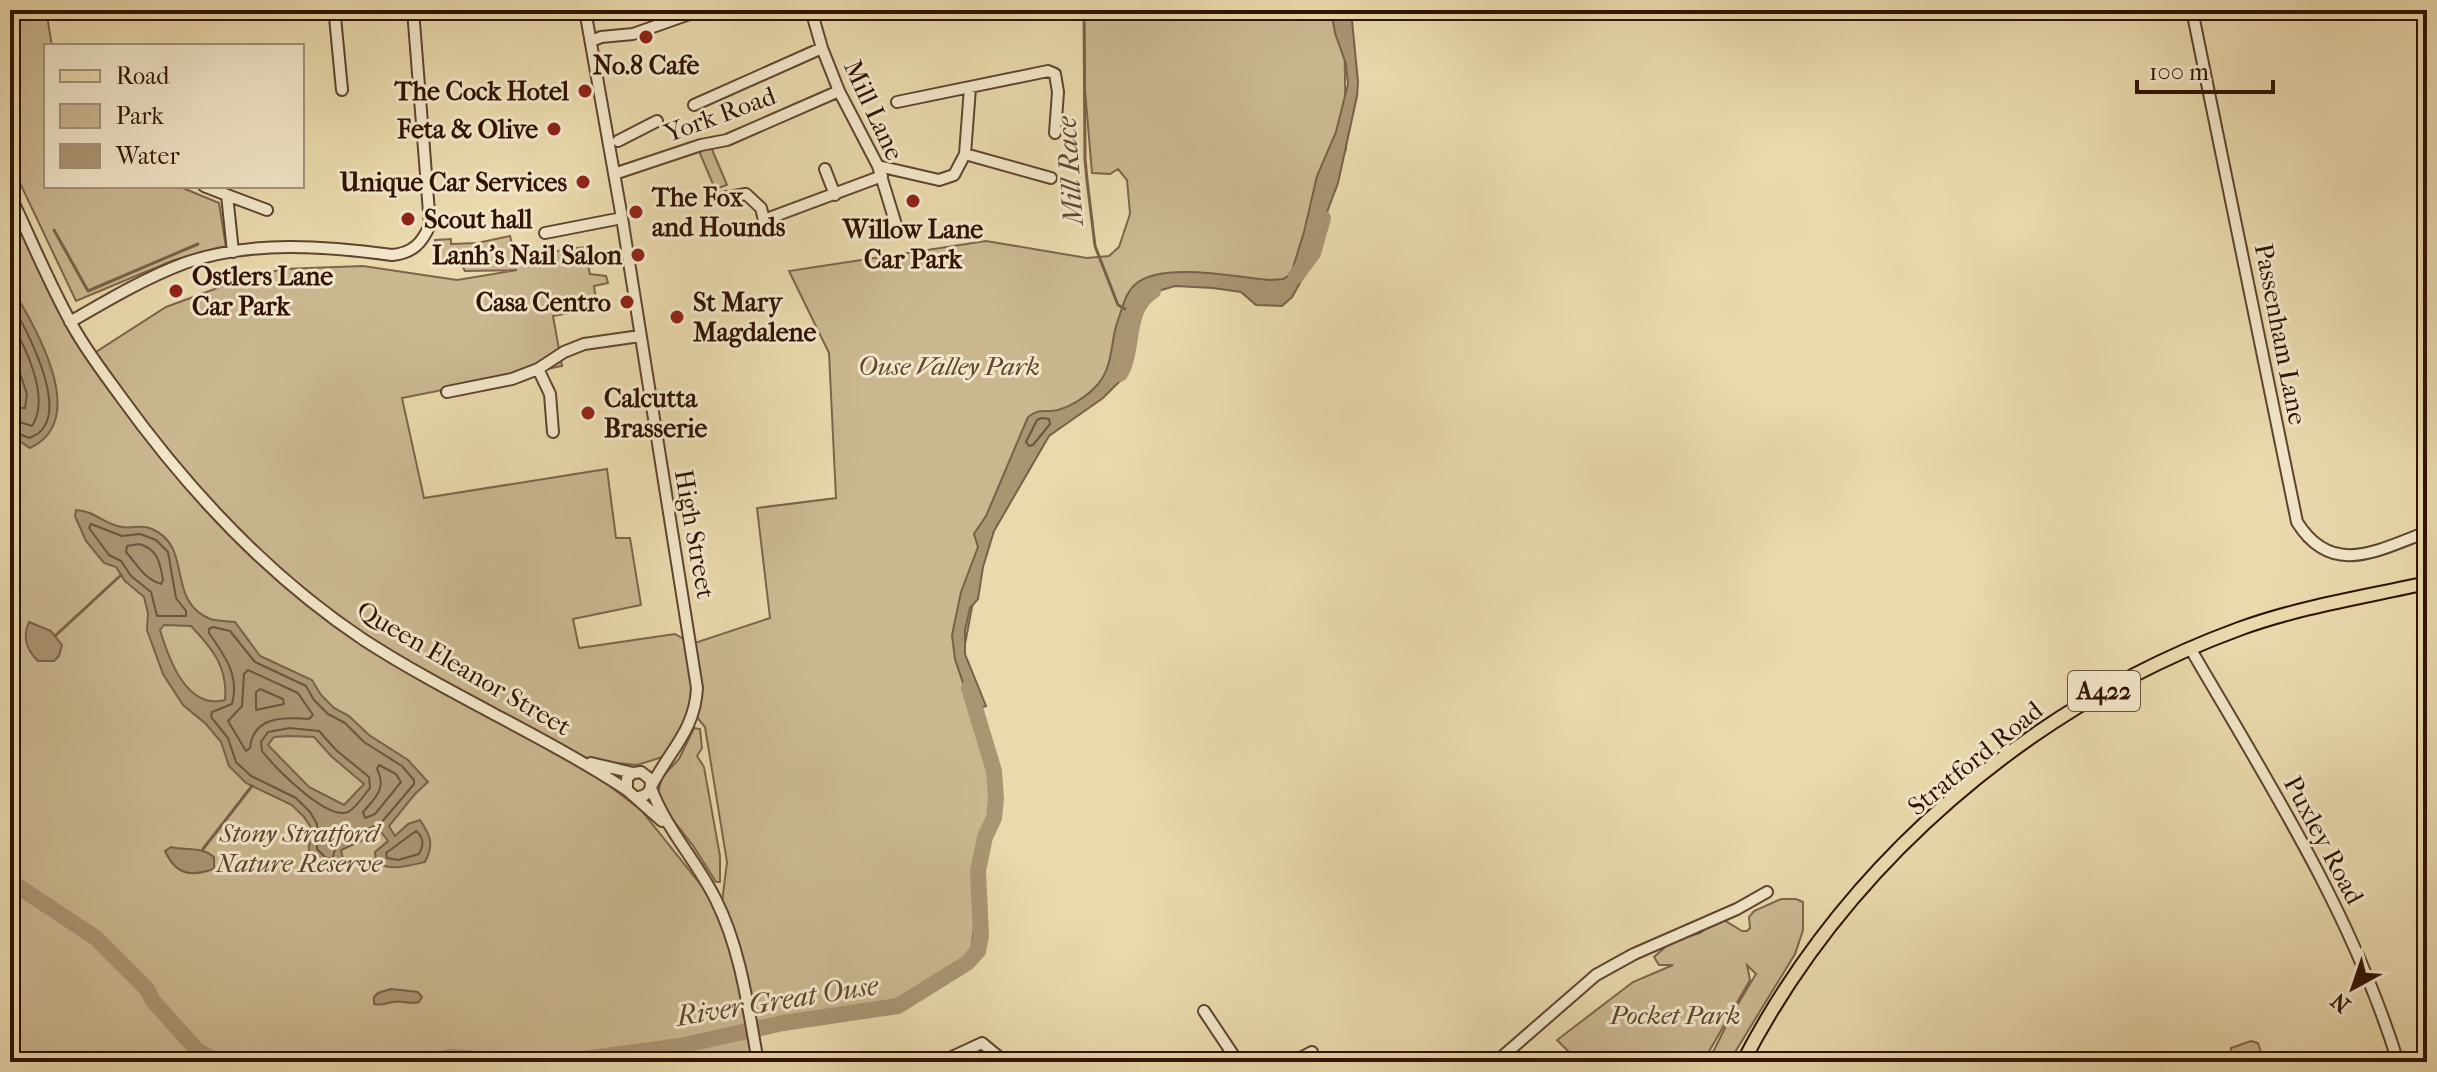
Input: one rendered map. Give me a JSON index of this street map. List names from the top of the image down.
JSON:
{
  "streets": {
    "main road": ["A422", "Stratford Road"],
    "street": [
      "Mill Lane",
      "York Road",
      "Passenham Lane",
      "High Street",
      "Queen Eleanor Street",
      "Puxley Road"
    ]
  },
  "crossings": [
    ["Mill Lane", "York Road"],
    ["York Road", "High Street"],
    ["Stratford Road", "Puxley Road"]
  ],
  "water": ["Mill Race", "River Great Ouse"],
  "parks": ["Ouse Valley Park", "Stony Stratford Nature Reserve", "Pocket Park"],
  "places": [
    "No.8 Cafe",
    "The Cock Hotel",
    "Feta & Olive",
    "Unique Car Services",
    "Willow Lane Car Park",
    "The Fox and Hounds",
    "Scout hall",
    "Lanh's Nail Salon",
    "Ostlers Lane Car Park",
    "Casa Centro",
    "St Mary Magdalene",
    "Calcutta Brasserie"
  ],
  "legend": ["Road", "Park", "Water"],
  "scale_bar": "100 m",
  "north": "bottom left"
}
